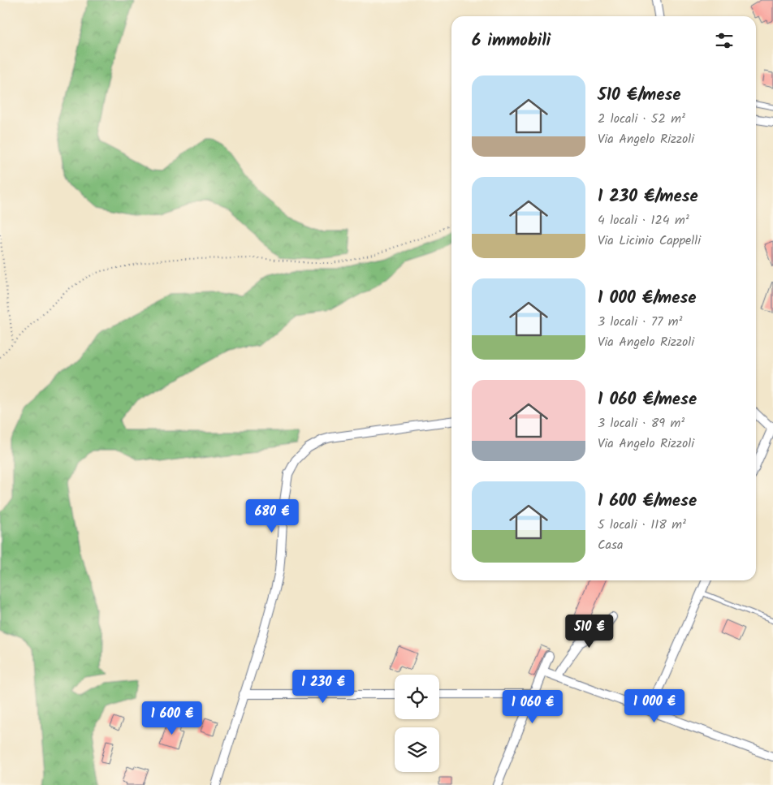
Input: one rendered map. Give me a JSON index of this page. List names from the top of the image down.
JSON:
{
  "page": {
    "heading": "6 immobili",
    "list": [
      {
        "name": "510 €/mese",
        "note": "2 locali · 52 m² · Via Angelo Rizzoli"
      },
      {
        "name": "1 230 €/mese",
        "note": "4 locali · 124 m² · Via Licinio Cappelli"
      },
      {
        "name": "1 000 €/mese",
        "note": "3 locali · 77 m² · Via Angelo Rizzoli"
      },
      {
        "name": "1 060 €/mese",
        "note": "3 locali · 89 m² · Via Angelo Rizzoli"
      },
      {
        "name": "1 600 €/mese",
        "note": "5 locali · 118 m² · Casa"
      }
    ],
    "price": [
      "680 €",
      "510 €",
      "1 230 €",
      "1 000 €",
      "1 060 €",
      "1 600 €"
    ]
  }
}
